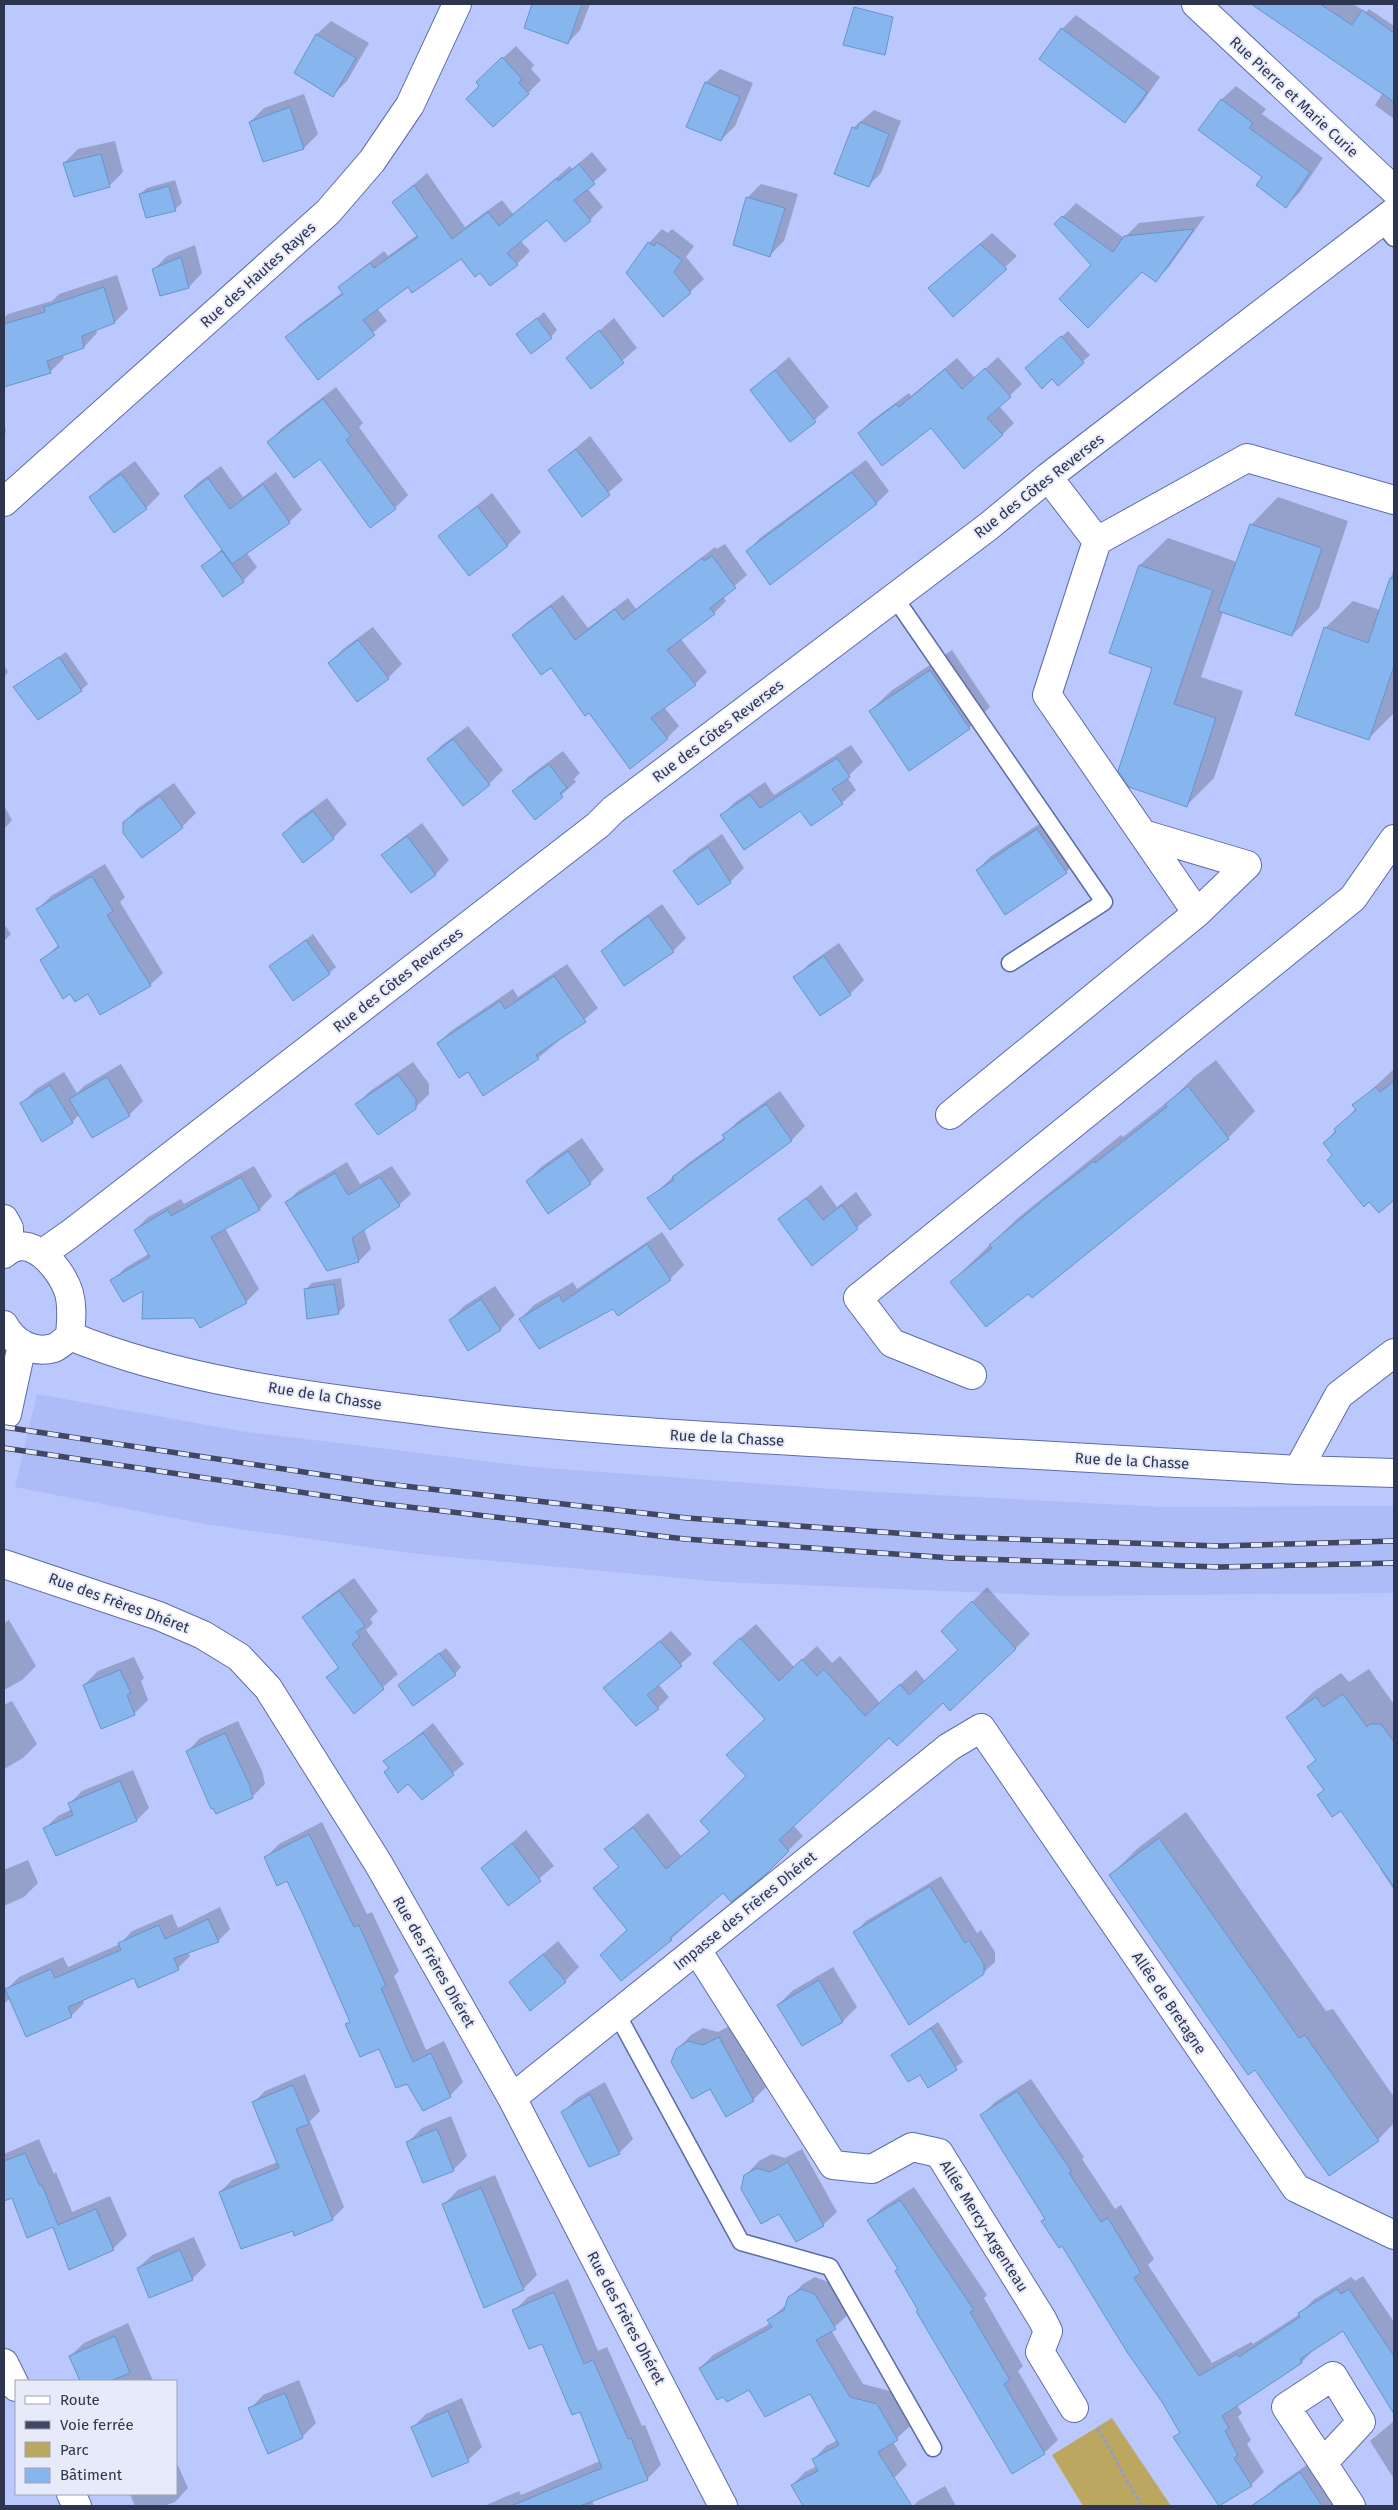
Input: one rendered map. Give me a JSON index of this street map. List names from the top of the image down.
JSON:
{
  "streets": {
    "street": [
      "Rue Pierre et Marie Curie",
      "Rue des Hautes Rayes",
      "Rue des Côtes Reverses",
      "Rue de la Chasse",
      "Rue des Frères Dhéret",
      "Impasse des Frères Dhéret",
      "Allée de Bretagne",
      "Allée Mercy-Argenteau"
    ]
  },
  "crossings": [
    ["Rue des Frères Dhéret", "Impasse des Frères Dhéret"],
    ["Impasse des Frères Dhéret", "Allée de Bretagne"],
    ["Impasse des Frères Dhéret", "Allée Mercy-Argenteau"]
  ],
  "legend": [
    "Route",
    "Voie ferrée",
    "Parc",
    "Bâtiment"
  ]
}
